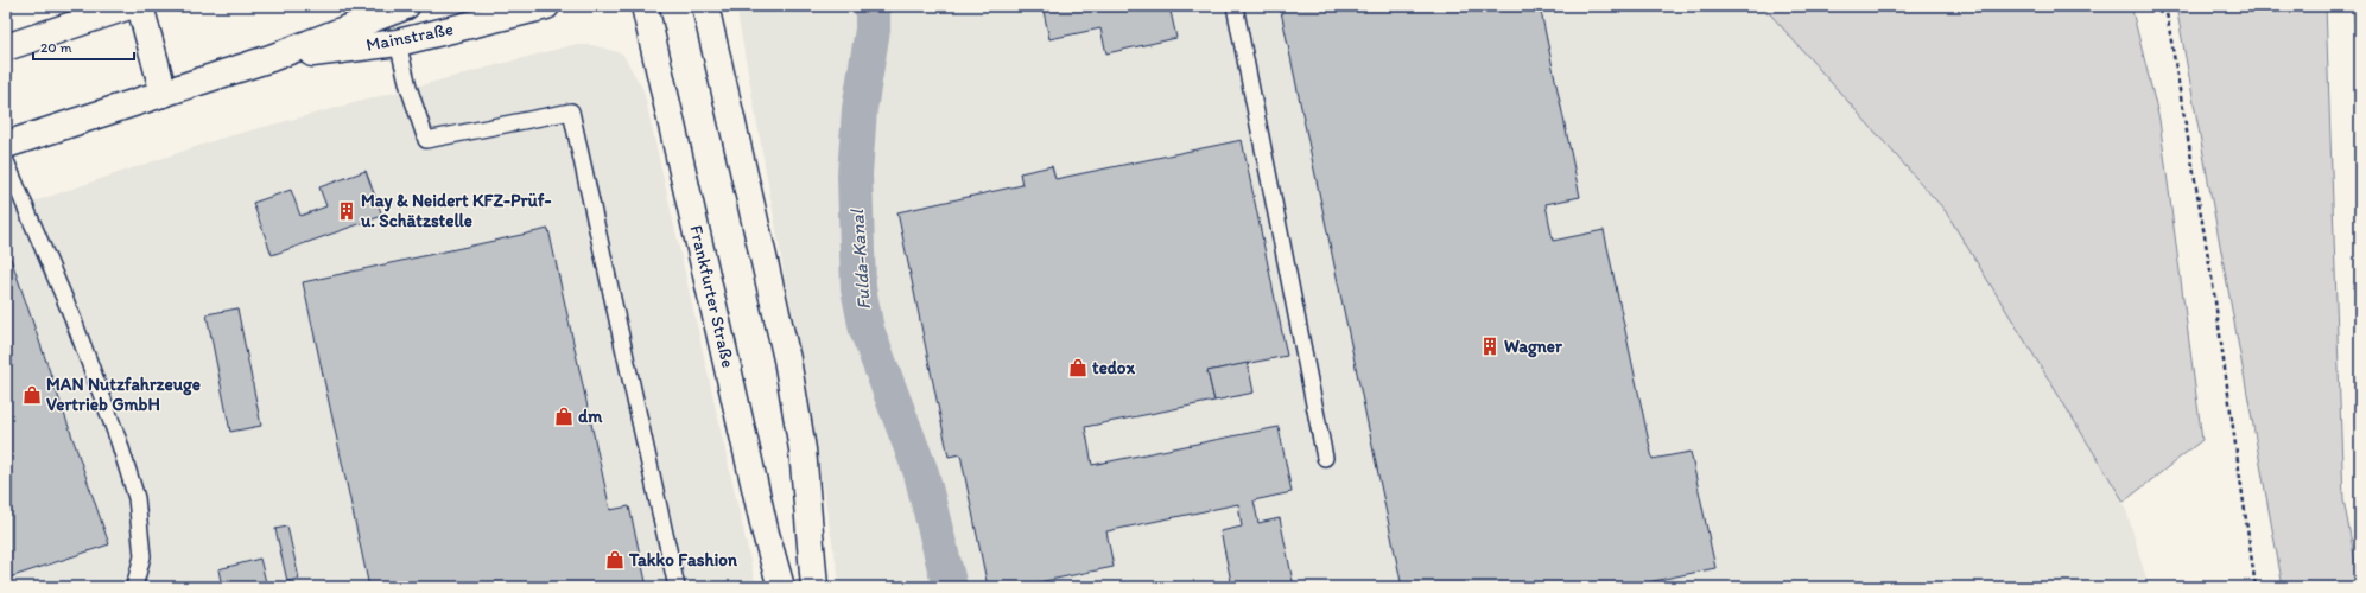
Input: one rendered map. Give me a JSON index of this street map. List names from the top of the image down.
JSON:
{
  "streets": {
    "main road": ["Mainstraße", "Frankfurter Straße"]
  },
  "water": ["Fulda-Kanal"],
  "places": {
    "building": ["May & Neidert KFZ-Prüf- u. Schätzstelle", "Wagner"],
    "shop": [
      "tedox",
      "MAN Nutzfahrzeuge Vertrieb GmbH",
      "dm",
      "Takko Fashion"
    ]
  },
  "scale_bar": "20 m"
}
